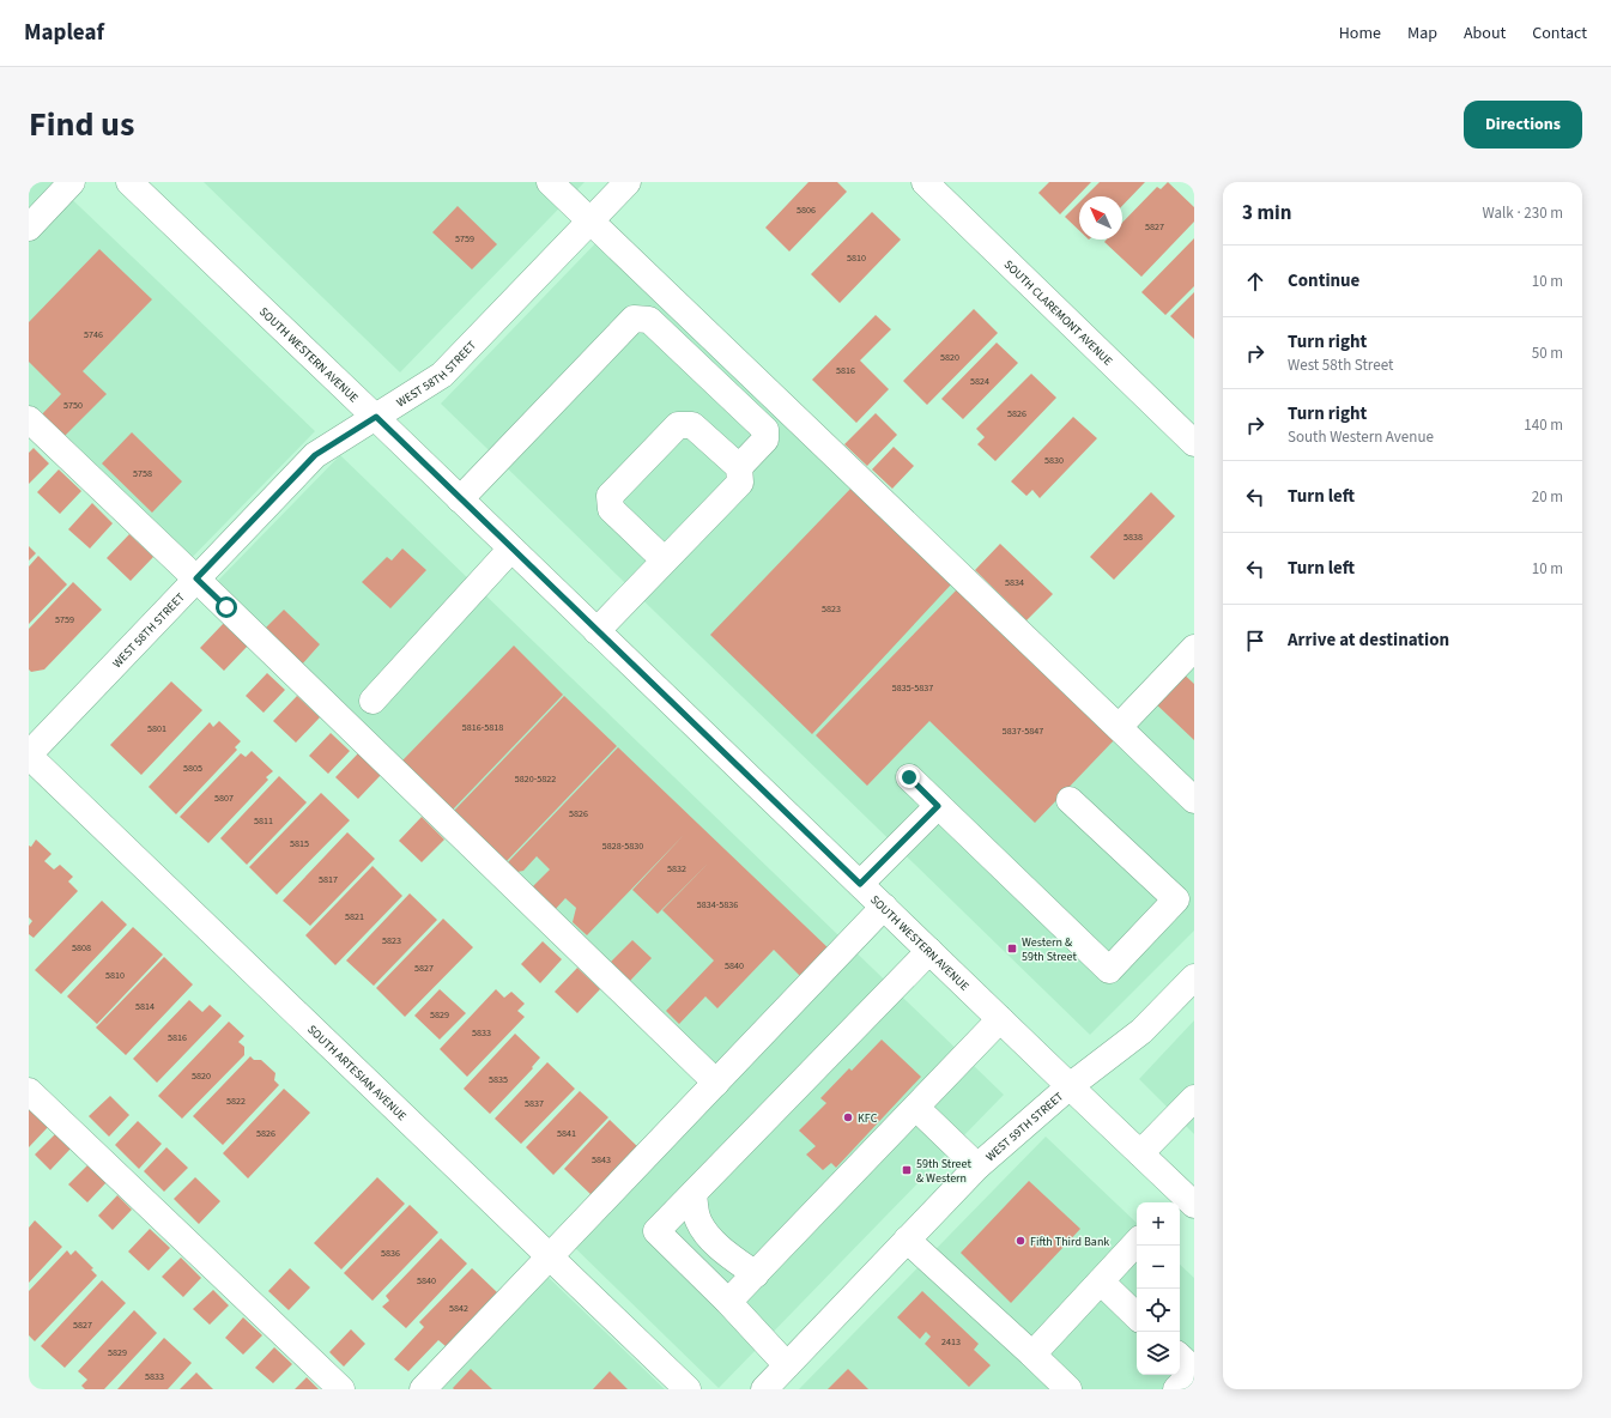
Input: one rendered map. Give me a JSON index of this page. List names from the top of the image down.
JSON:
{
  "streets": {
    "street": [
      "SOUTH CLAREMONT AVENUE",
      "SOUTH WESTERN AVENUE",
      "WEST 58TH STREET",
      "SOUTH ARTESIAN AVENUE",
      "WEST 59TH STREET"
    ]
  },
  "crossings": [
    ["SOUTH WESTERN AVENUE", "WEST 58TH STREET"],
    ["SOUTH WESTERN AVENUE", "WEST 59TH STREET"],
    ["WEST 58TH STREET", "SOUTH ARTESIAN AVENUE"]
  ],
  "places": {
    "transit": ["Western & 59th Street", "59th Street & Western"],
    "other": ["KFC", "Fifth Third Bank"]
  },
  "house_numbers": [
    "5806",
    "5827",
    "5759",
    "5810",
    "5746",
    "5820",
    "5816",
    "5824",
    "5750",
    "5826",
    "5830",
    "5758",
    "5838",
    "5834",
    "5823",
    "5759",
    "5835-5837",
    "5816-5818",
    "5801",
    "5837-5847",
    "5805",
    "5820-5822",
    "5807",
    "5826",
    "5811",
    "5815",
    "5828-5830",
    "5832",
    "5817",
    "5834-5836",
    "5821",
    "5823",
    "5808",
    "5840",
    "5827",
    "5810",
    "5814",
    "5829",
    "5833",
    "5816",
    "5820",
    "5835",
    "5822",
    "5837",
    "5826",
    "5841",
    "5843",
    "5836",
    "5840",
    "5842",
    "5827",
    "2413",
    "5829",
    "5833"
  ],
  "north": "top left",
  "page": {
    "header": "Mapleaf",
    "nav": [
      "Home",
      "Map",
      "About",
      "Contact"
    ],
    "title": "Find us",
    "buttons": "Directions",
    "heading": ["3 min", "Walk · 230 m"],
    "list": [
      ["Continue", "10 m"],
      ["Turn right", "West 58th Street", "50 m"],
      ["Turn right", "South Western Avenue", "140 m"],
      ["Turn left", "20 m"],
      ["Turn left", "10 m"],
      "Arrive at destination"
    ],
    "map_buttons": ["+", "−"]
  }
}
